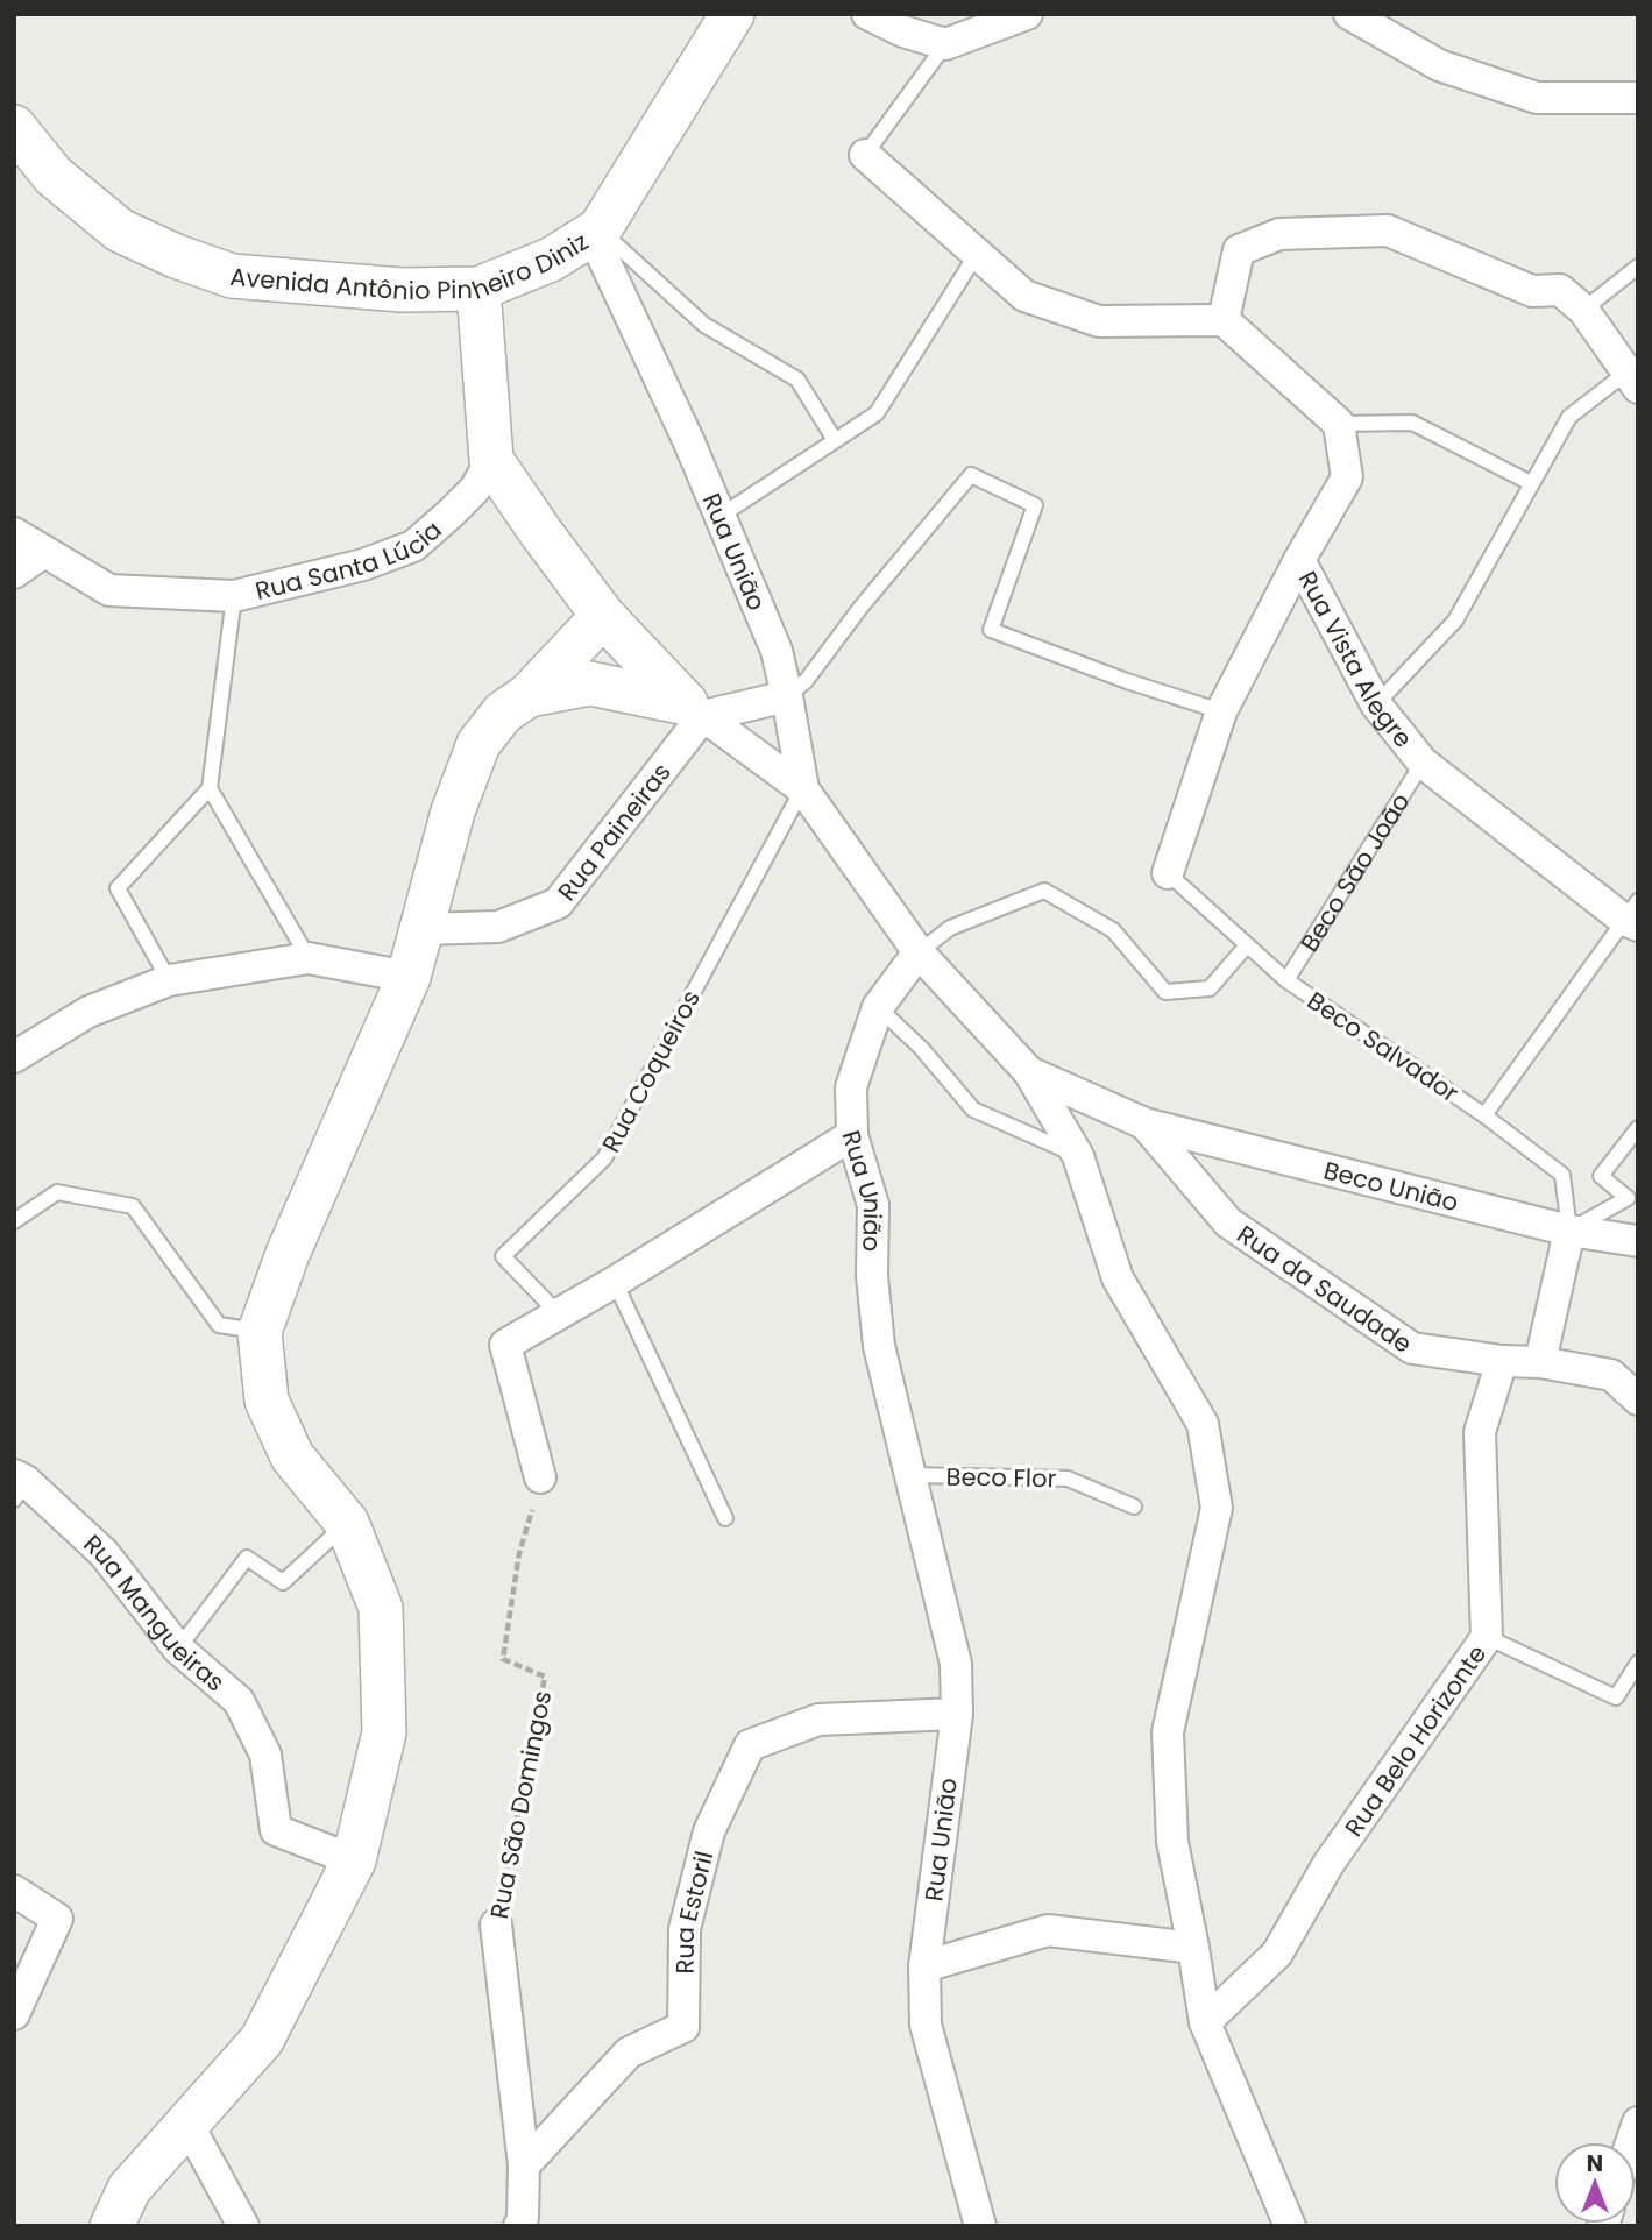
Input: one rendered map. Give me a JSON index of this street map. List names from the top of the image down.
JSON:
{
  "streets": {
    "street": [
      "Avenida Antônio Pinheiro Diniz",
      "Rua União",
      "Rua Santa Lúcia",
      "Rua Vista Alegre",
      "Rua Paineiras",
      "Beco União",
      "Rua da Saudade",
      "Rua Mangueiras",
      "Rua Belo Horizonte",
      "Rua São Domingos",
      "Rua Estoril"
    ],
    "lane": [
      "Beco São João",
      "Beco Salvador",
      "Rua Coqueiros",
      "Beco Flor"
    ]
  },
  "crossings": [
    ["Avenida Antônio Pinheiro Diniz", "Rua União"],
    ["Rua União", "Rua Coqueiros"],
    ["Rua União", "Beco Flor"],
    ["Rua União", "Rua Estoril"],
    ["Rua Vista Alegre", "Beco São João"],
    ["Beco São João", "Beco Salvador"],
    ["Beco Salvador", "Beco União"],
    ["Beco União", "Rua da Saudade"],
    ["Rua da Saudade", "Rua Belo Horizonte"],
    ["Rua São Domingos", "Rua Estoril"]
  ],
  "north": "top"
}
